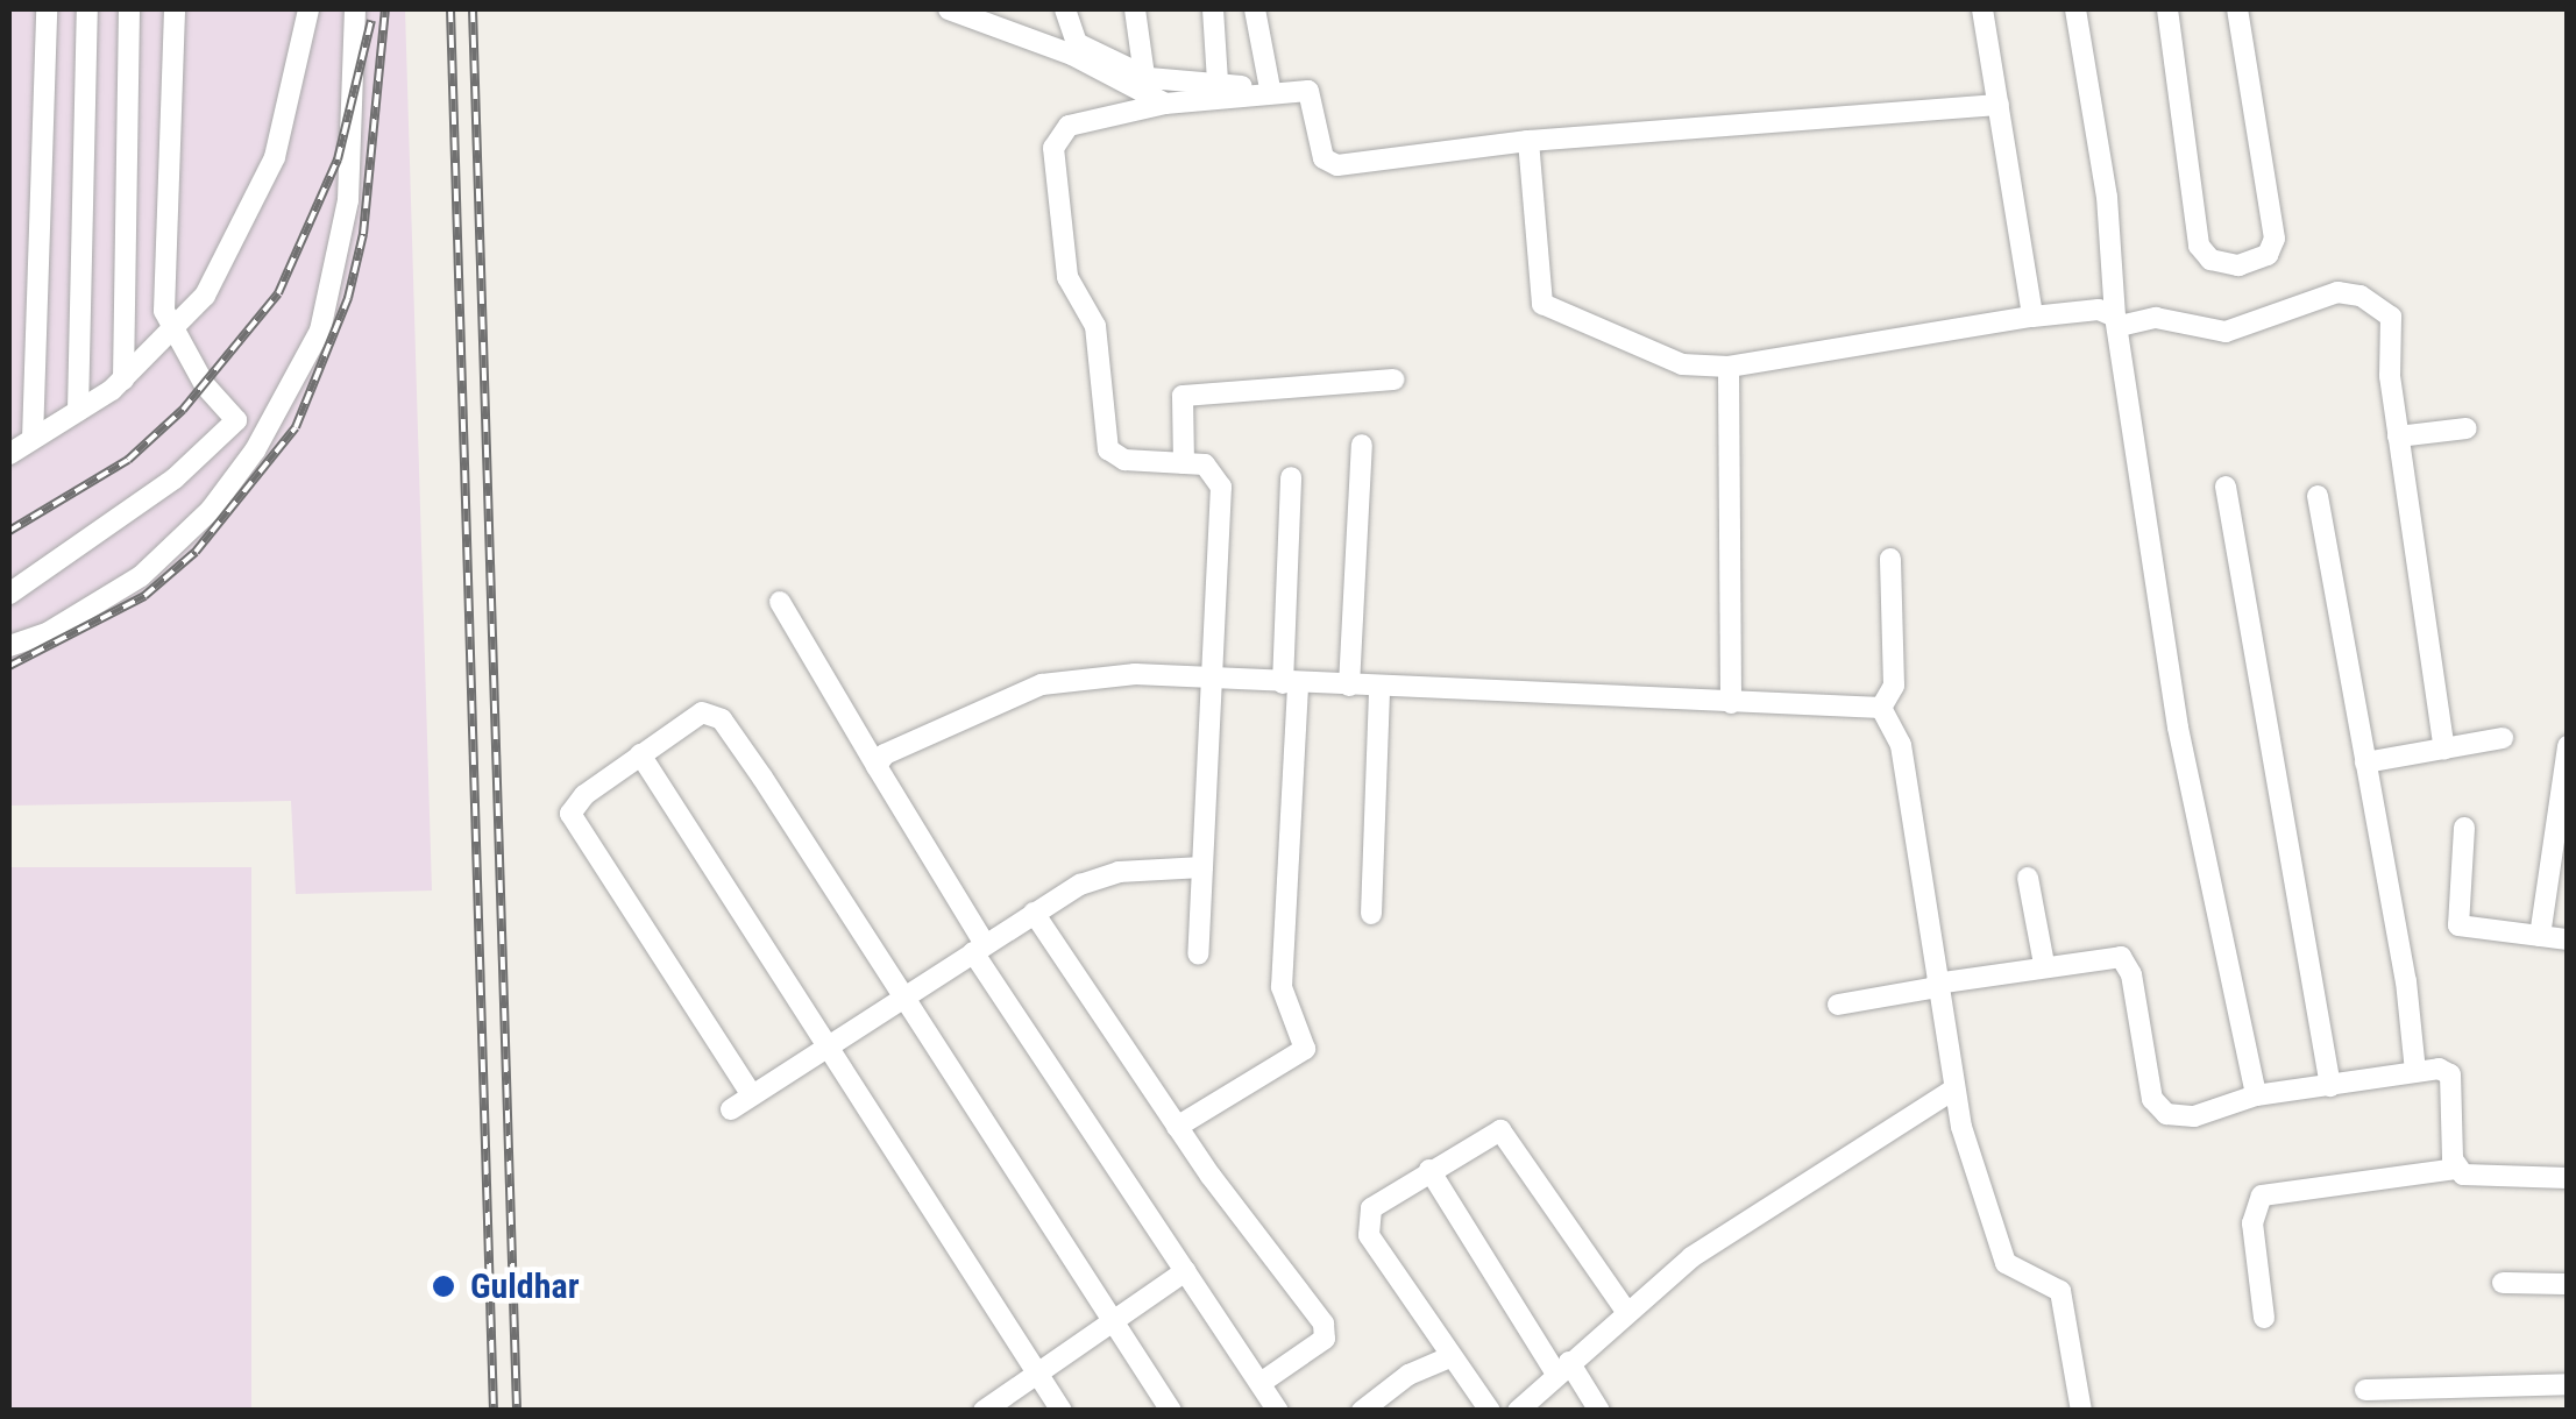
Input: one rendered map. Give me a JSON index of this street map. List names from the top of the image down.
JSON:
{
  "places": ["Guldhar"]
}
